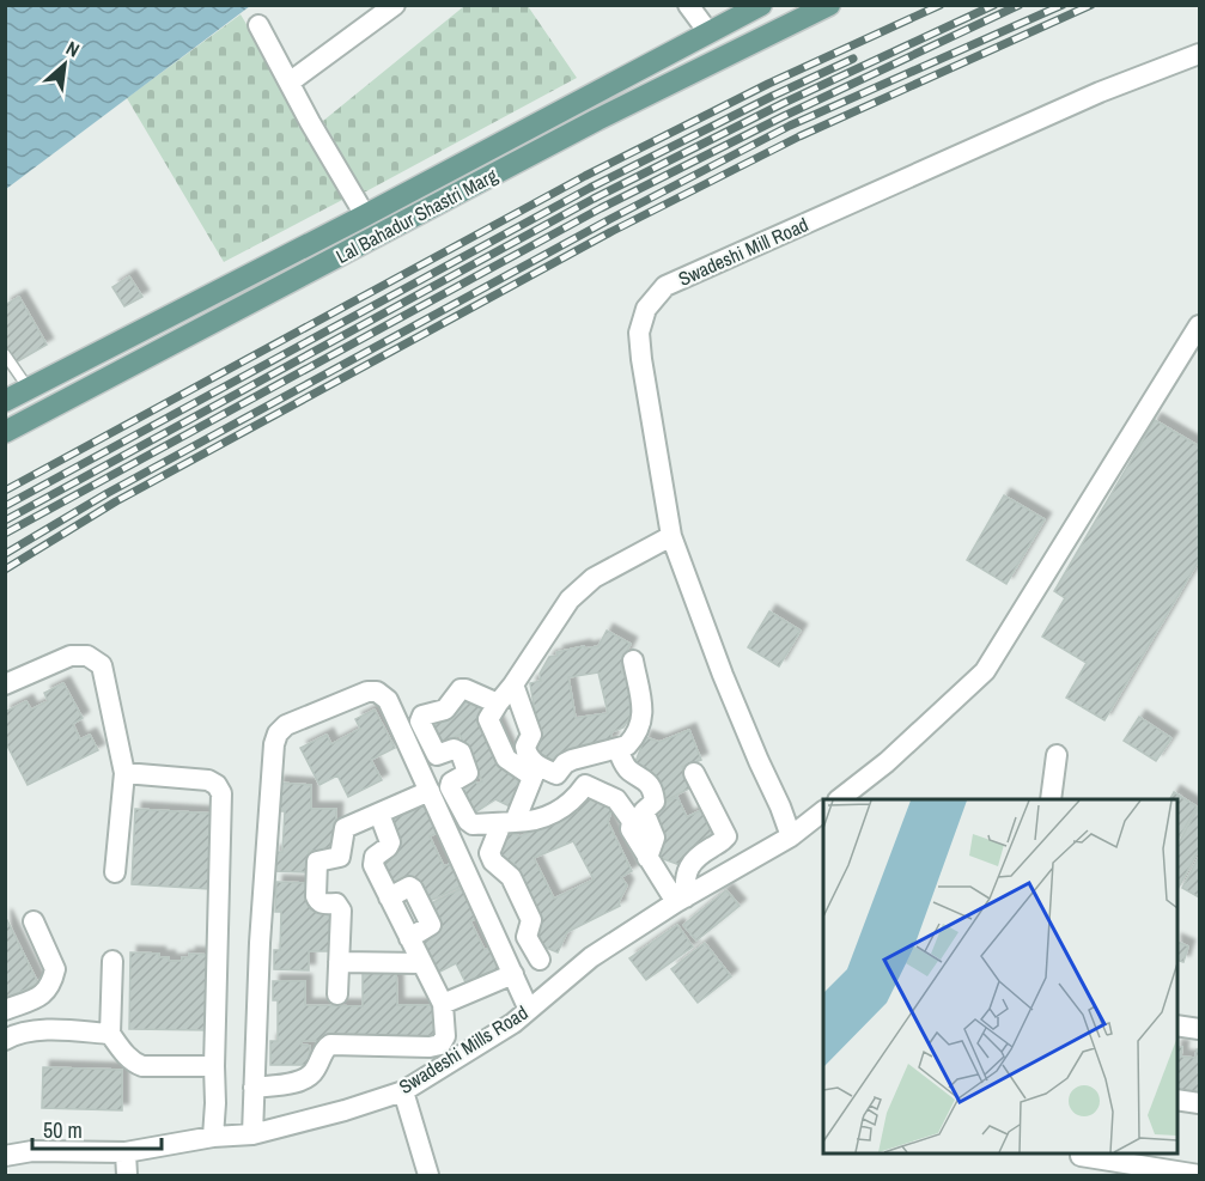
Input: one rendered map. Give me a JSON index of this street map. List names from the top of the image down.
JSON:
{
  "streets": {
    "main road": ["Lal Bahadur Shastri Marg"],
    "street": ["Swadeshi Mill Road", "Swadeshi Mills Road"]
  },
  "crossings": [
    ["Swadeshi Mill Road", "Swadeshi Mills Road"]
  ],
  "scale_bar": "50 m",
  "north": "top right"
}
